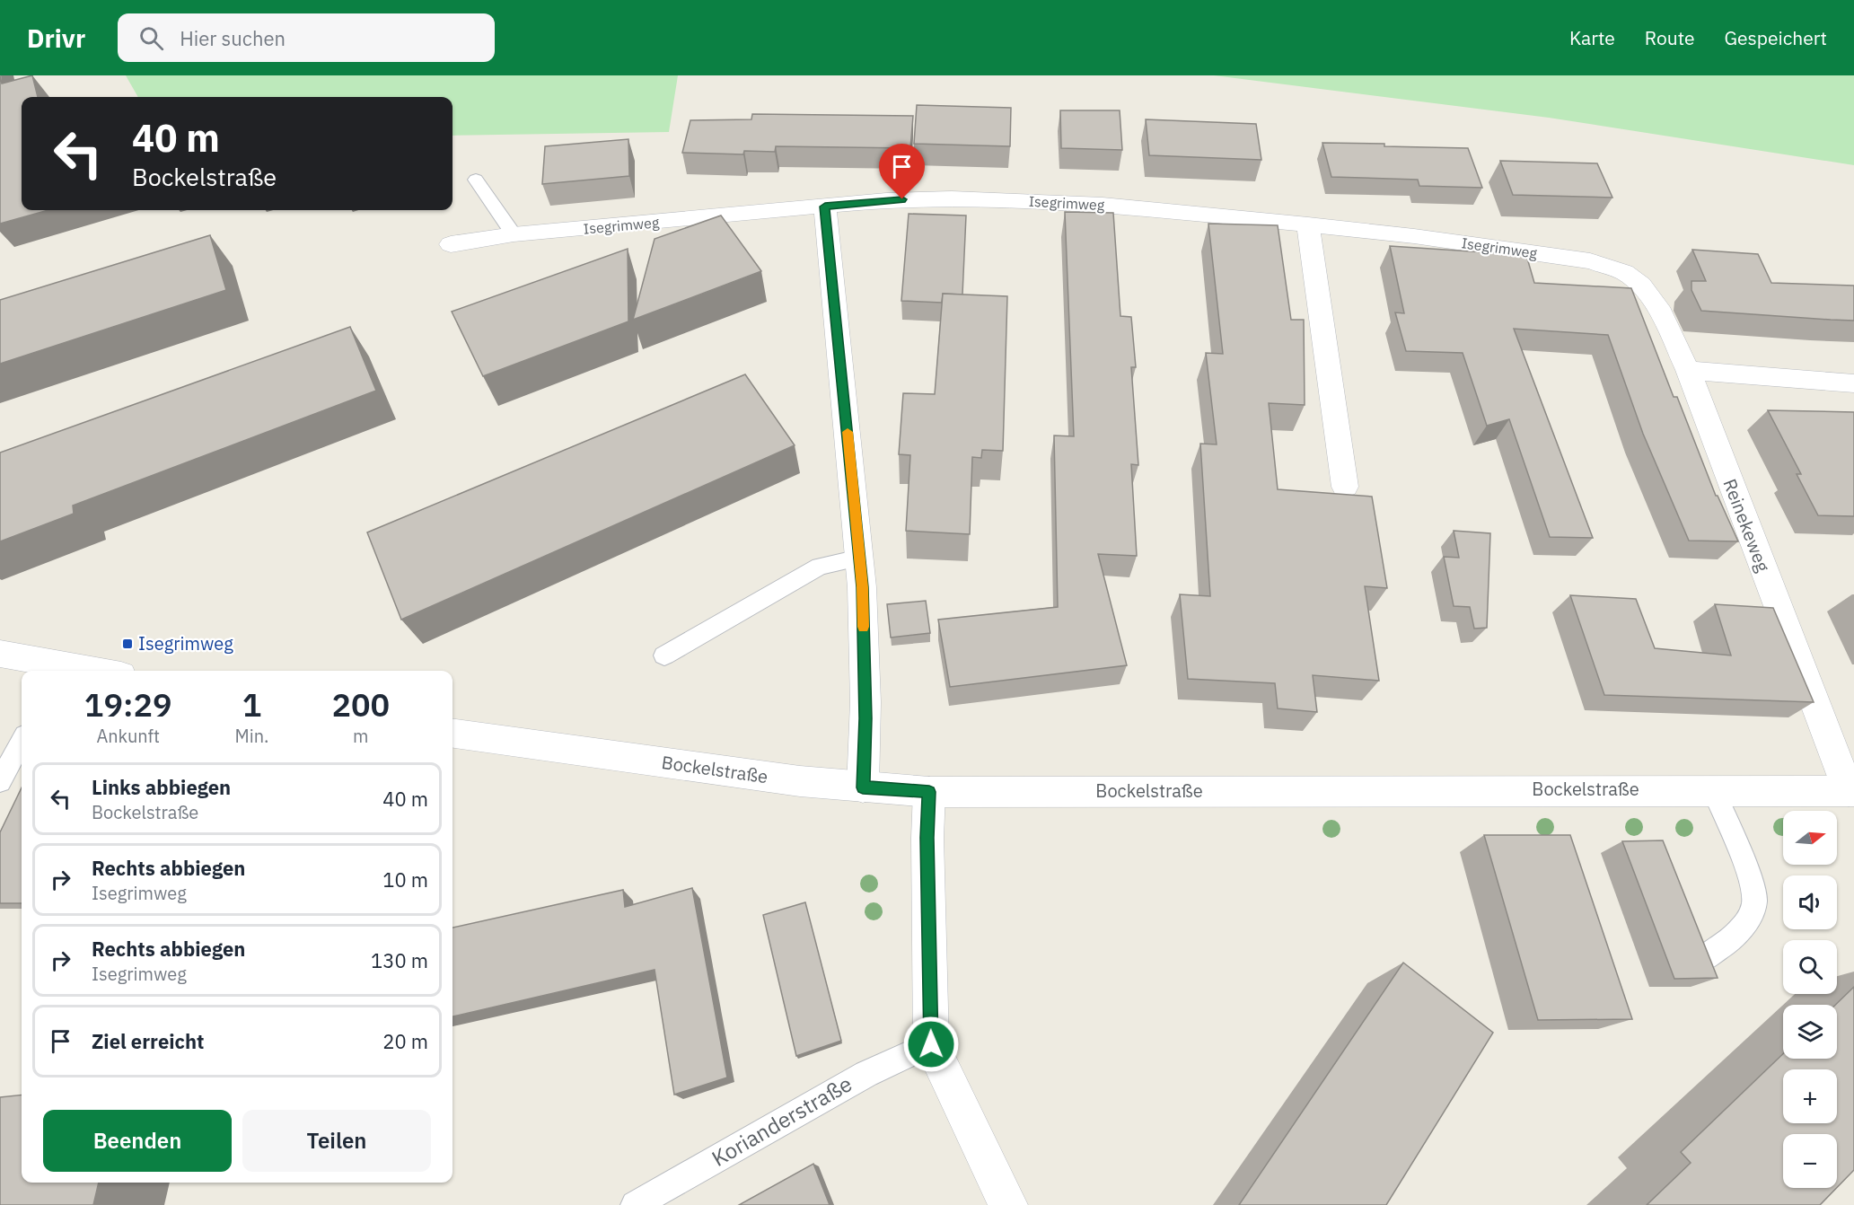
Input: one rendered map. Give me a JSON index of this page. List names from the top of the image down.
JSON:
{
  "streets": {
    "street": ["Isegrimweg", "Reinekeweg", "Bockelstraße"],
    "lane": ["Korianderstraße"]
  },
  "crossings": [
    ["Isegrimweg", "Reinekeweg"],
    ["Reinekeweg", "Bockelstraße"]
  ],
  "places": {
    "transit": ["Isegrimweg"]
  },
  "north": "right",
  "page": {
    "header": "Drivr",
    "search": "Hier suchen",
    "nav": ["Karte", "Route", "Gespeichert"],
    "turn": ["40 m", "Bockelstraße"],
    "eta": [
      "19:29",
      "Ankunft",
      "1",
      "Min.",
      "200",
      "m"
    ],
    "list": [
      {
        "name": "Links abbiegen",
        "note": "Bockelstraße",
        "value": "40 m"
      },
      {
        "name": "Rechts abbiegen",
        "note": "Isegrimweg",
        "value": "10 m"
      },
      {
        "name": "Rechts abbiegen",
        "note": "Isegrimweg",
        "value": "130 m"
      },
      {
        "name": "Ziel erreicht",
        "value": "20 m"
      }
    ],
    "map_buttons": ["+", "−"],
    "buttons": ["Beenden", "Teilen"]
  }
}
